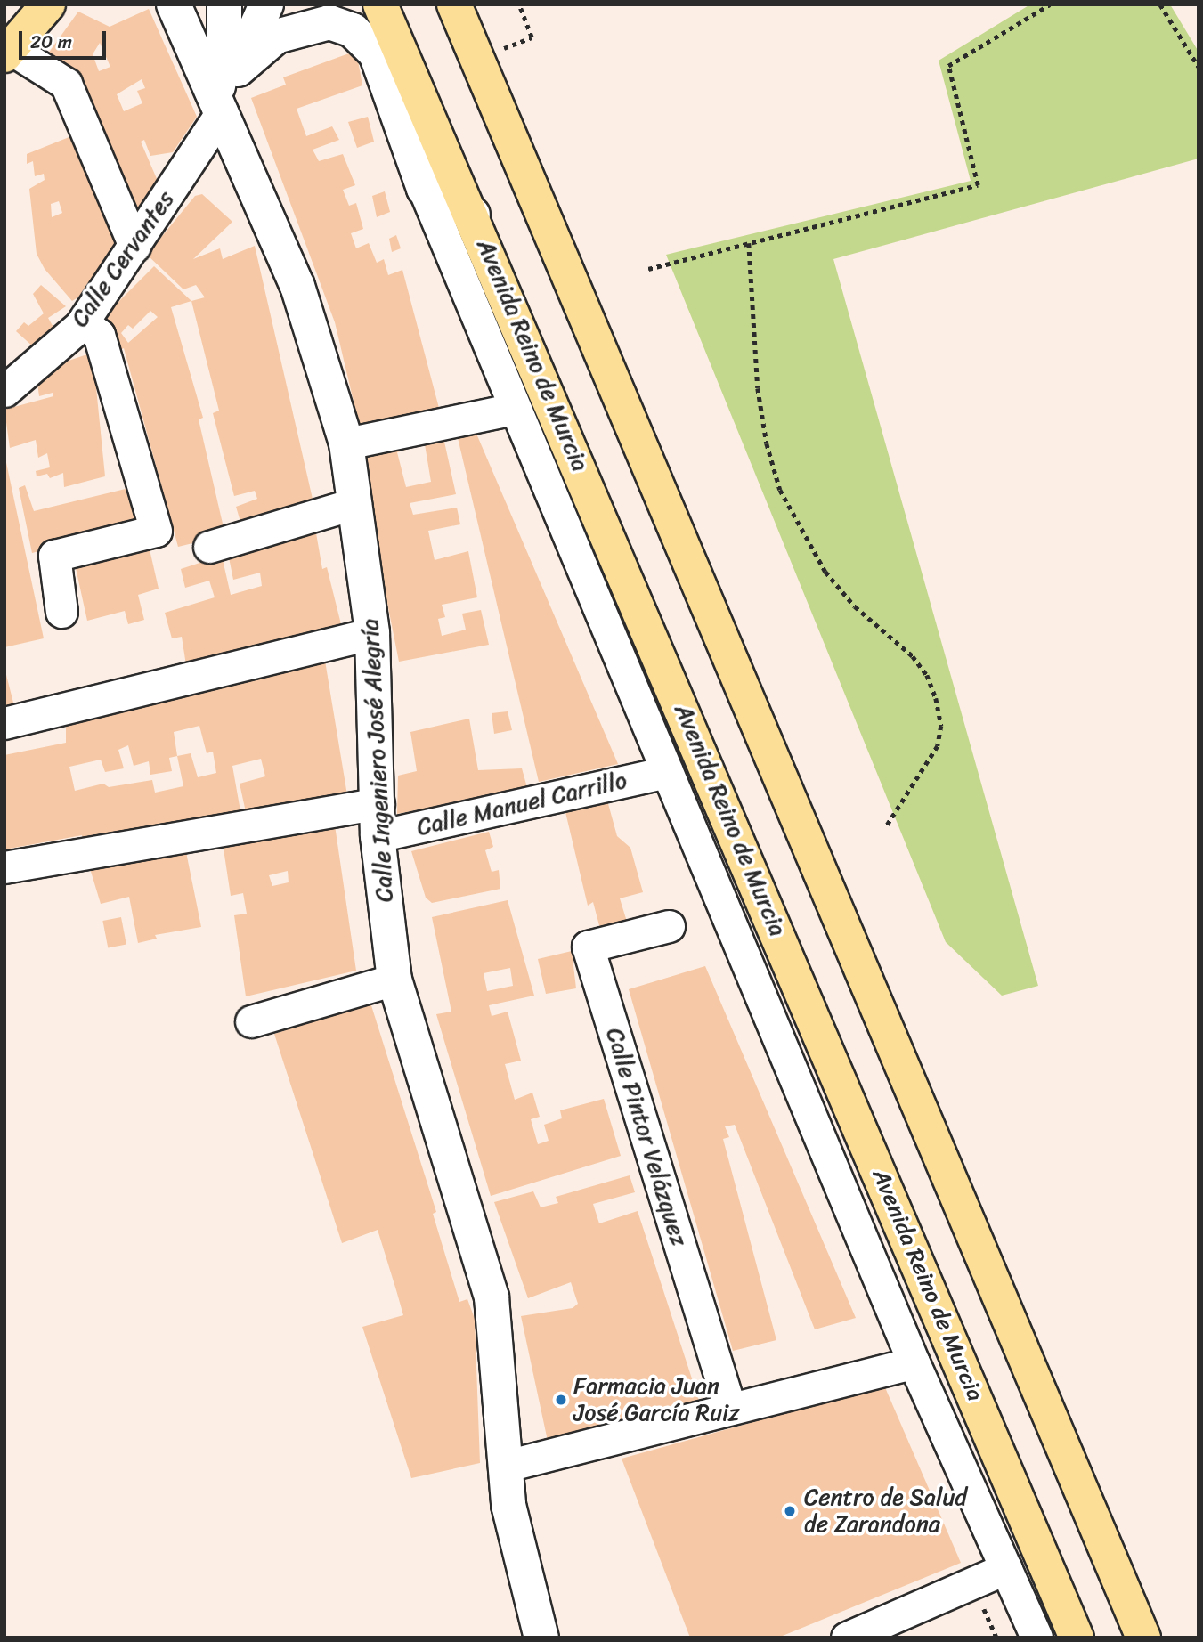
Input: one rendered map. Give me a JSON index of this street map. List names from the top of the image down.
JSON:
{
  "streets": {
    "main road": ["Avenida Reino de Murcia"],
    "street": [
      "Calle Cervantes",
      "Calle Ingeniero José Alegría",
      "Calle Manuel Carrillo",
      "Calle Pintor Velázquez"
    ]
  },
  "crossings": [
    ["Calle Cervantes", "Calle Ingeniero José Alegría"],
    ["Calle Ingeniero José Alegría", "Calle Manuel Carrillo"]
  ],
  "places": ["Farmacia Juan José García Ruiz", "Centro de Salud de Zarandona"],
  "scale_bar": "20 m"
}
